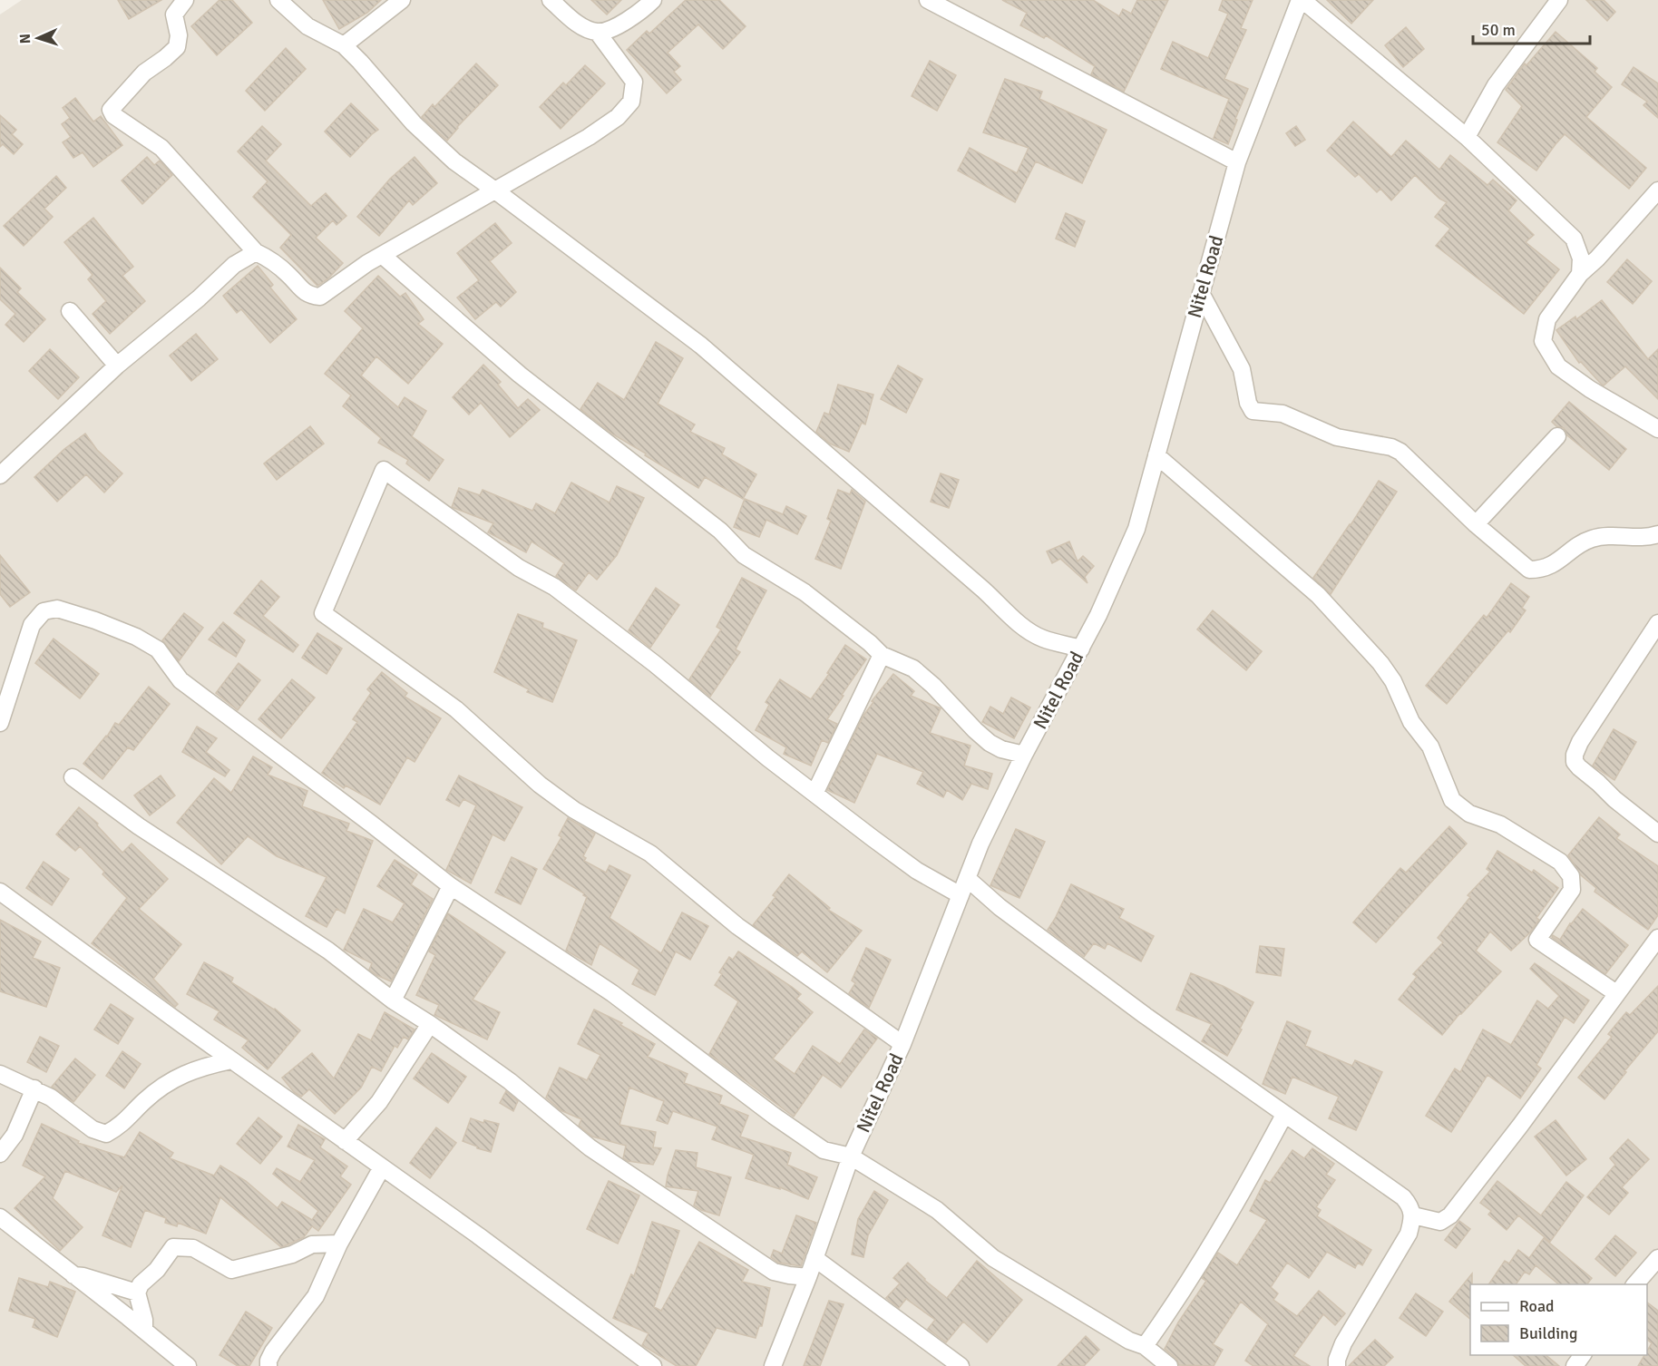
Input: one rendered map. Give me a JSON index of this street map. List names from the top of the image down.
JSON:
{
  "streets": {
    "street": ["Nitel Road"]
  },
  "legend": ["Road", "Building"],
  "scale_bar": "50 m",
  "north": "left"
}
